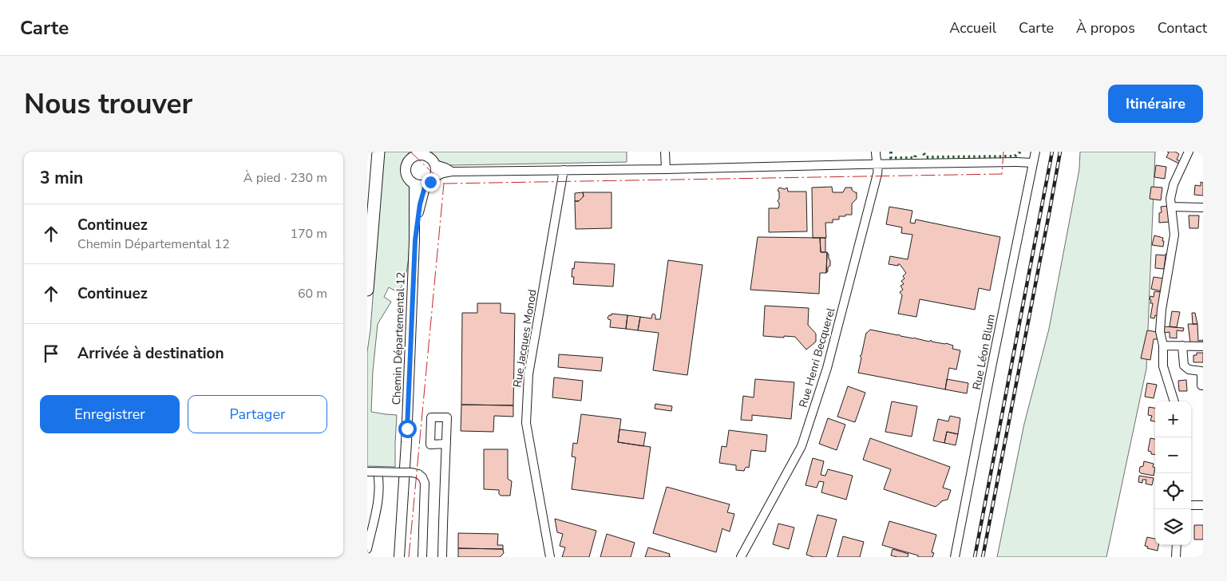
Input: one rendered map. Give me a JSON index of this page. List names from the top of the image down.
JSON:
{
  "streets": {
    "main road": ["Chemin Départemental 12"],
    "street": ["Rue Jacques Monod", "Rue Léon Blum", "Rue Henri Becquerel"]
  },
  "page": {
    "header": "Carte",
    "nav": [
      "Accueil",
      "Carte",
      "À propos",
      "Contact"
    ],
    "buttons": [
      "Itinéraire",
      ["Enregistrer", "Partager"]
    ],
    "title": "Nous trouver",
    "heading": ["3 min", "À pied · 230 m"],
    "list": [
      ["Continuez", "Chemin Départemental 12", "170 m"],
      ["Continuez", "60 m"],
      "Arrivée à destination"
    ],
    "map_buttons": ["+", "−"]
  }
}
